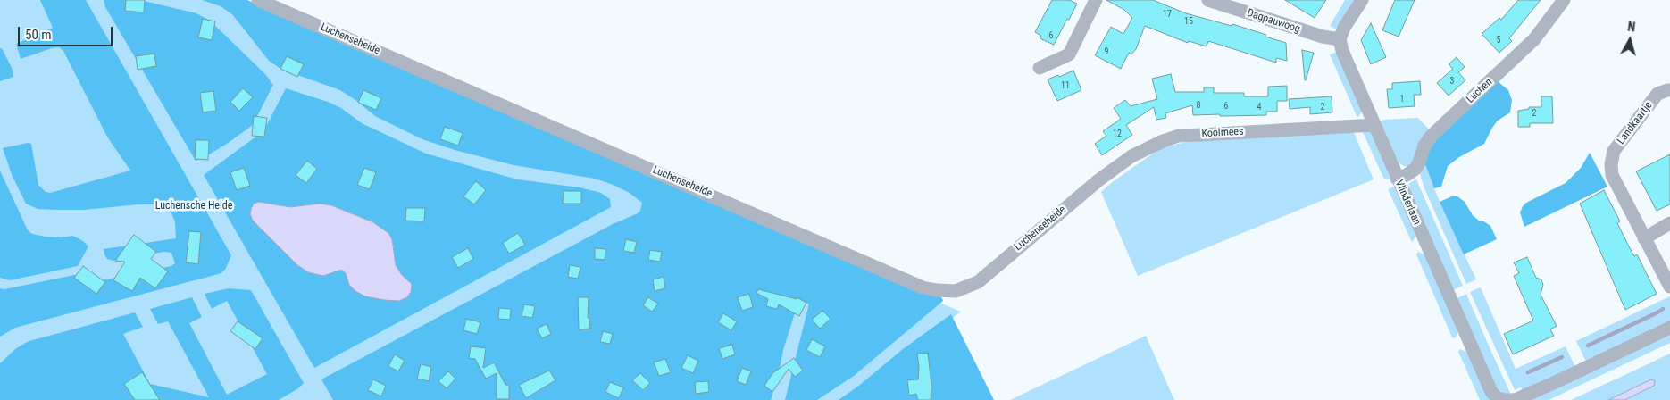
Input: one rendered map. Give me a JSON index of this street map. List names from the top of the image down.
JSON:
{
  "streets": {
    "street": [
      "Dagpauwoog",
      "Luchenseheide",
      "Luchen",
      "Landkaartje",
      "Koolmees",
      "Vlinderlaan"
    ]
  },
  "crossings": [
    ["Dagpauwoog", "Vlinderlaan"],
    ["Luchenseheide", "Koolmees"],
    ["Luchen", "Vlinderlaan"],
    ["Koolmees", "Vlinderlaan"]
  ],
  "parks": ["Luchensche Heide"],
  "house_numbers": [
    "17",
    "15",
    "6",
    "5",
    "9",
    "3",
    "11",
    "1",
    "8",
    "6",
    "4",
    "2",
    "2",
    "12"
  ],
  "scale_bar": "50 m",
  "north": "top"
}
